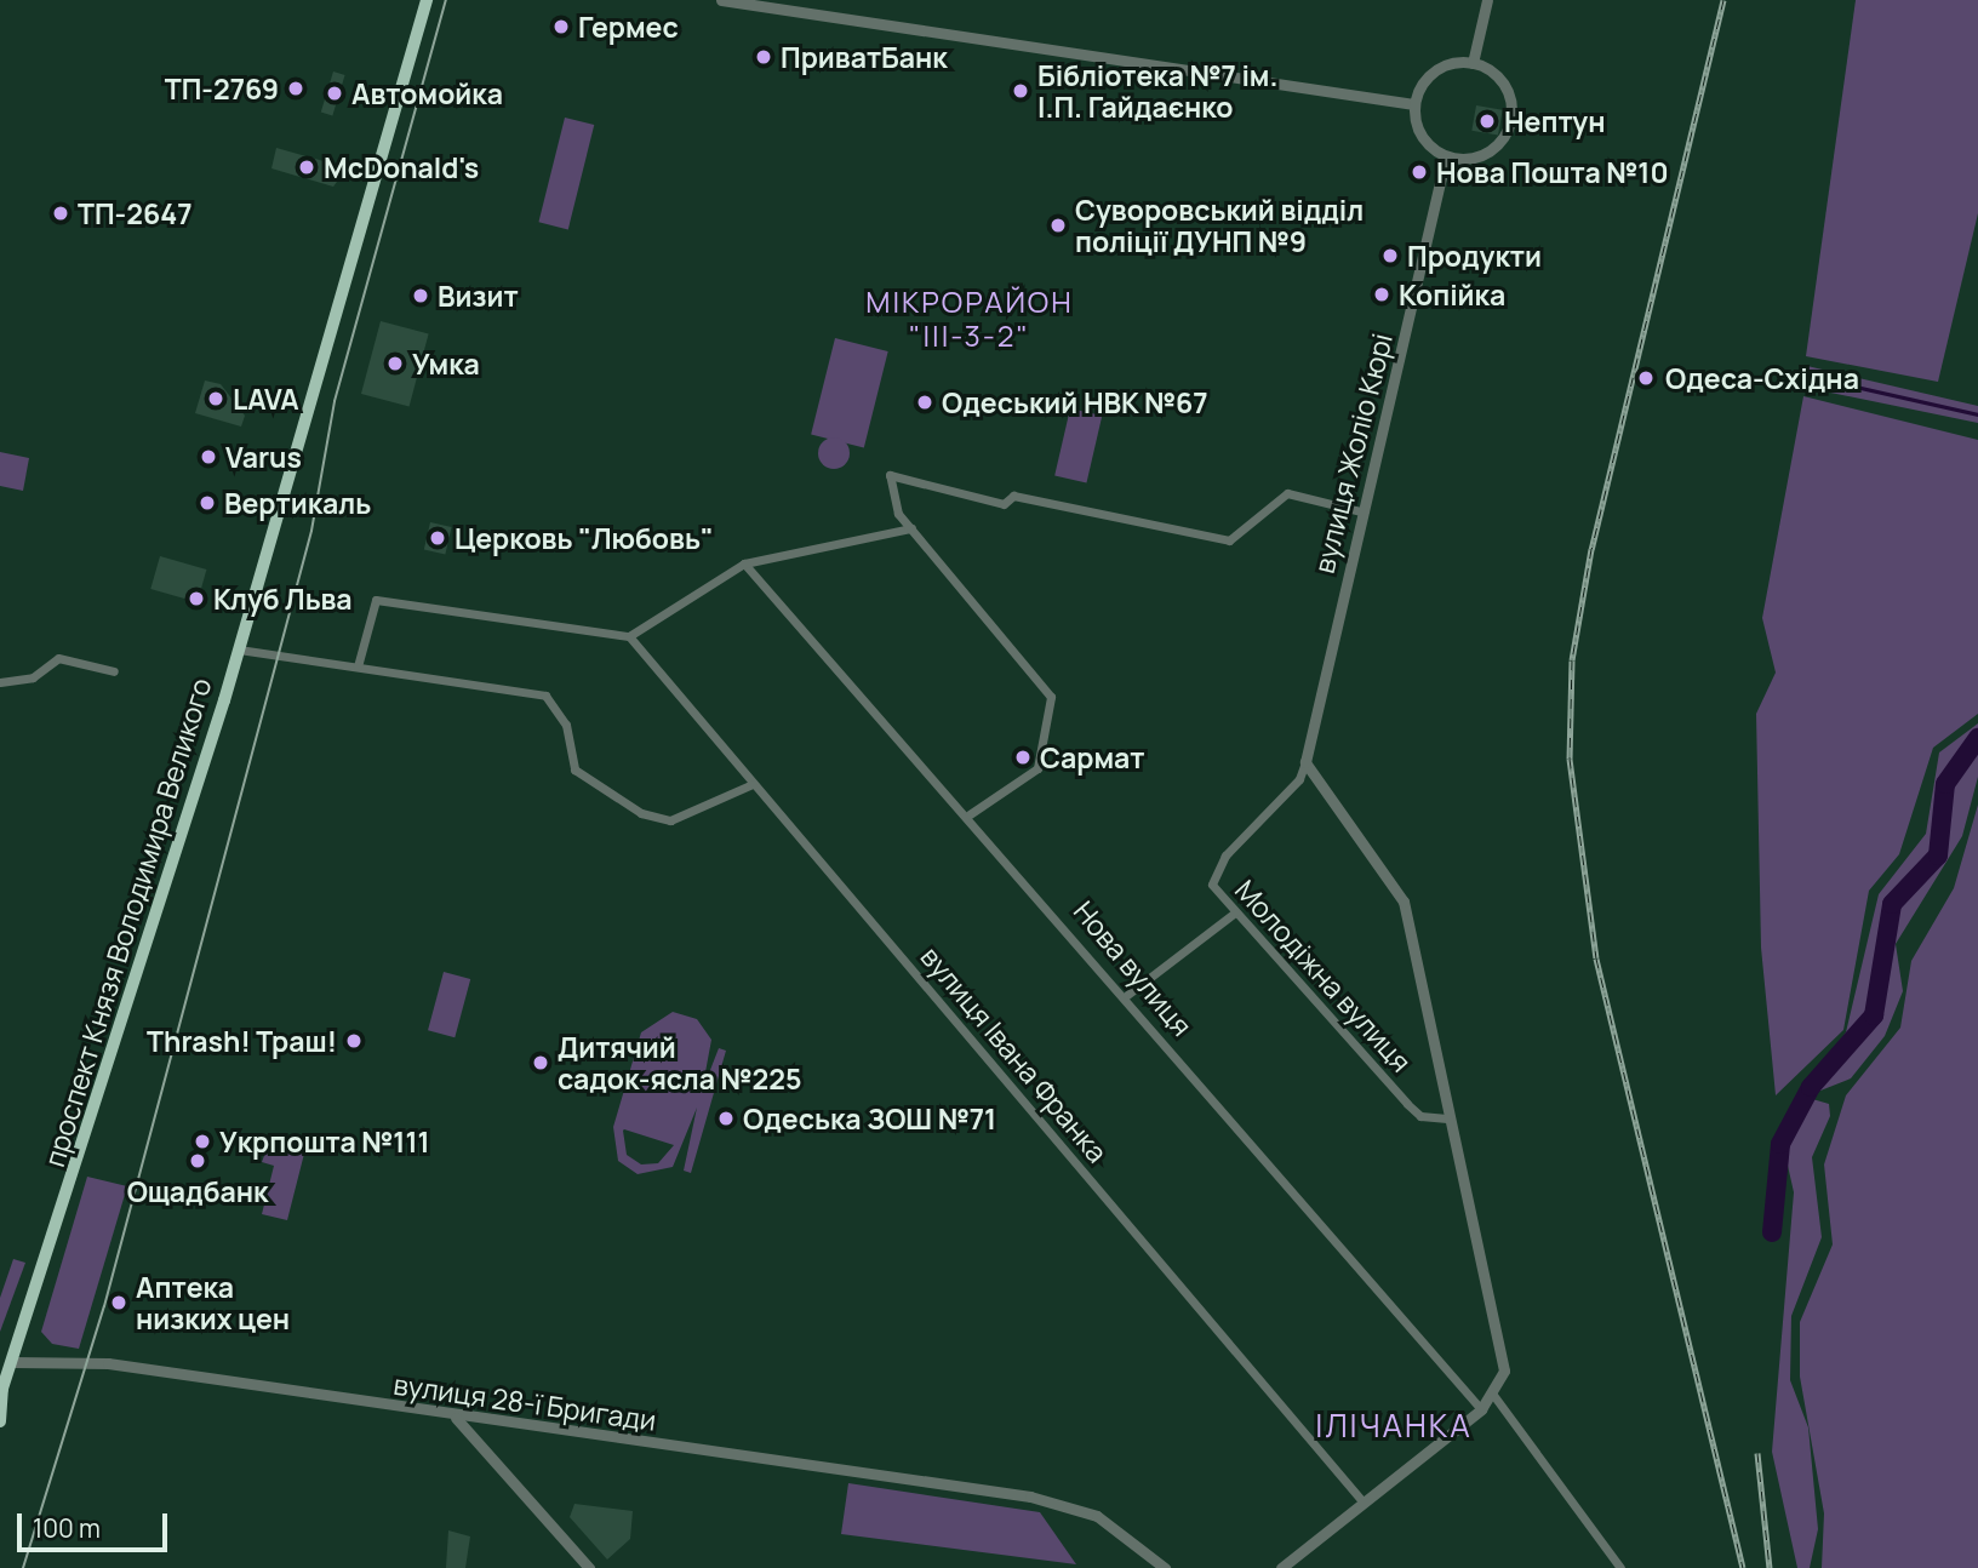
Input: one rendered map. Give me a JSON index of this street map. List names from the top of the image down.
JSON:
{
  "streets": {
    "highway": ["проспект Князя Володимира Великого"],
    "street": [
      "вулиця Жоліо Кюрі",
      "Нова вулиця",
      "Молодіжна вулиця",
      "вулиця Івана Франка",
      "вулиця 28-ї Бригади"
    ]
  },
  "crossings": [
    ["вулиця Жоліо Кюрі", "Молодіжна вулиця"],
    ["проспект Князя Володимира Великого", "вулиця 28-ї Бригади"]
  ],
  "districts": ["МІКРОРАЙОН \"ІІІ-3-2\"", "ІЛІЧАНКА"],
  "places": [
    "Гермес",
    "ПриватБанк",
    "ТП-2769",
    "Бібліотека №7 ім. І.П. Гайдаєнко",
    "Автомойка",
    "Нептун",
    "McDonald's",
    "Нова Пошта №10",
    "ТП-2647",
    "Суворовський відділ поліції ДУНП №9",
    "Продукти",
    "Копійка",
    "Визит",
    "Умка",
    "Одеса-Східна",
    "LAVA",
    "Одеський НВК №67",
    "Varus",
    "Вертикаль",
    "Церковь \"Любовь\"",
    "Клуб Льва",
    "Сармат",
    "Thrash! Траш!",
    "Дитячий садок-ясла №225",
    "Одеська ЗОШ №71",
    "Укрпошта №111",
    "Ощадбанк",
    "Аптека низких цен"
  ],
  "scale_bar": "100 m"
}
